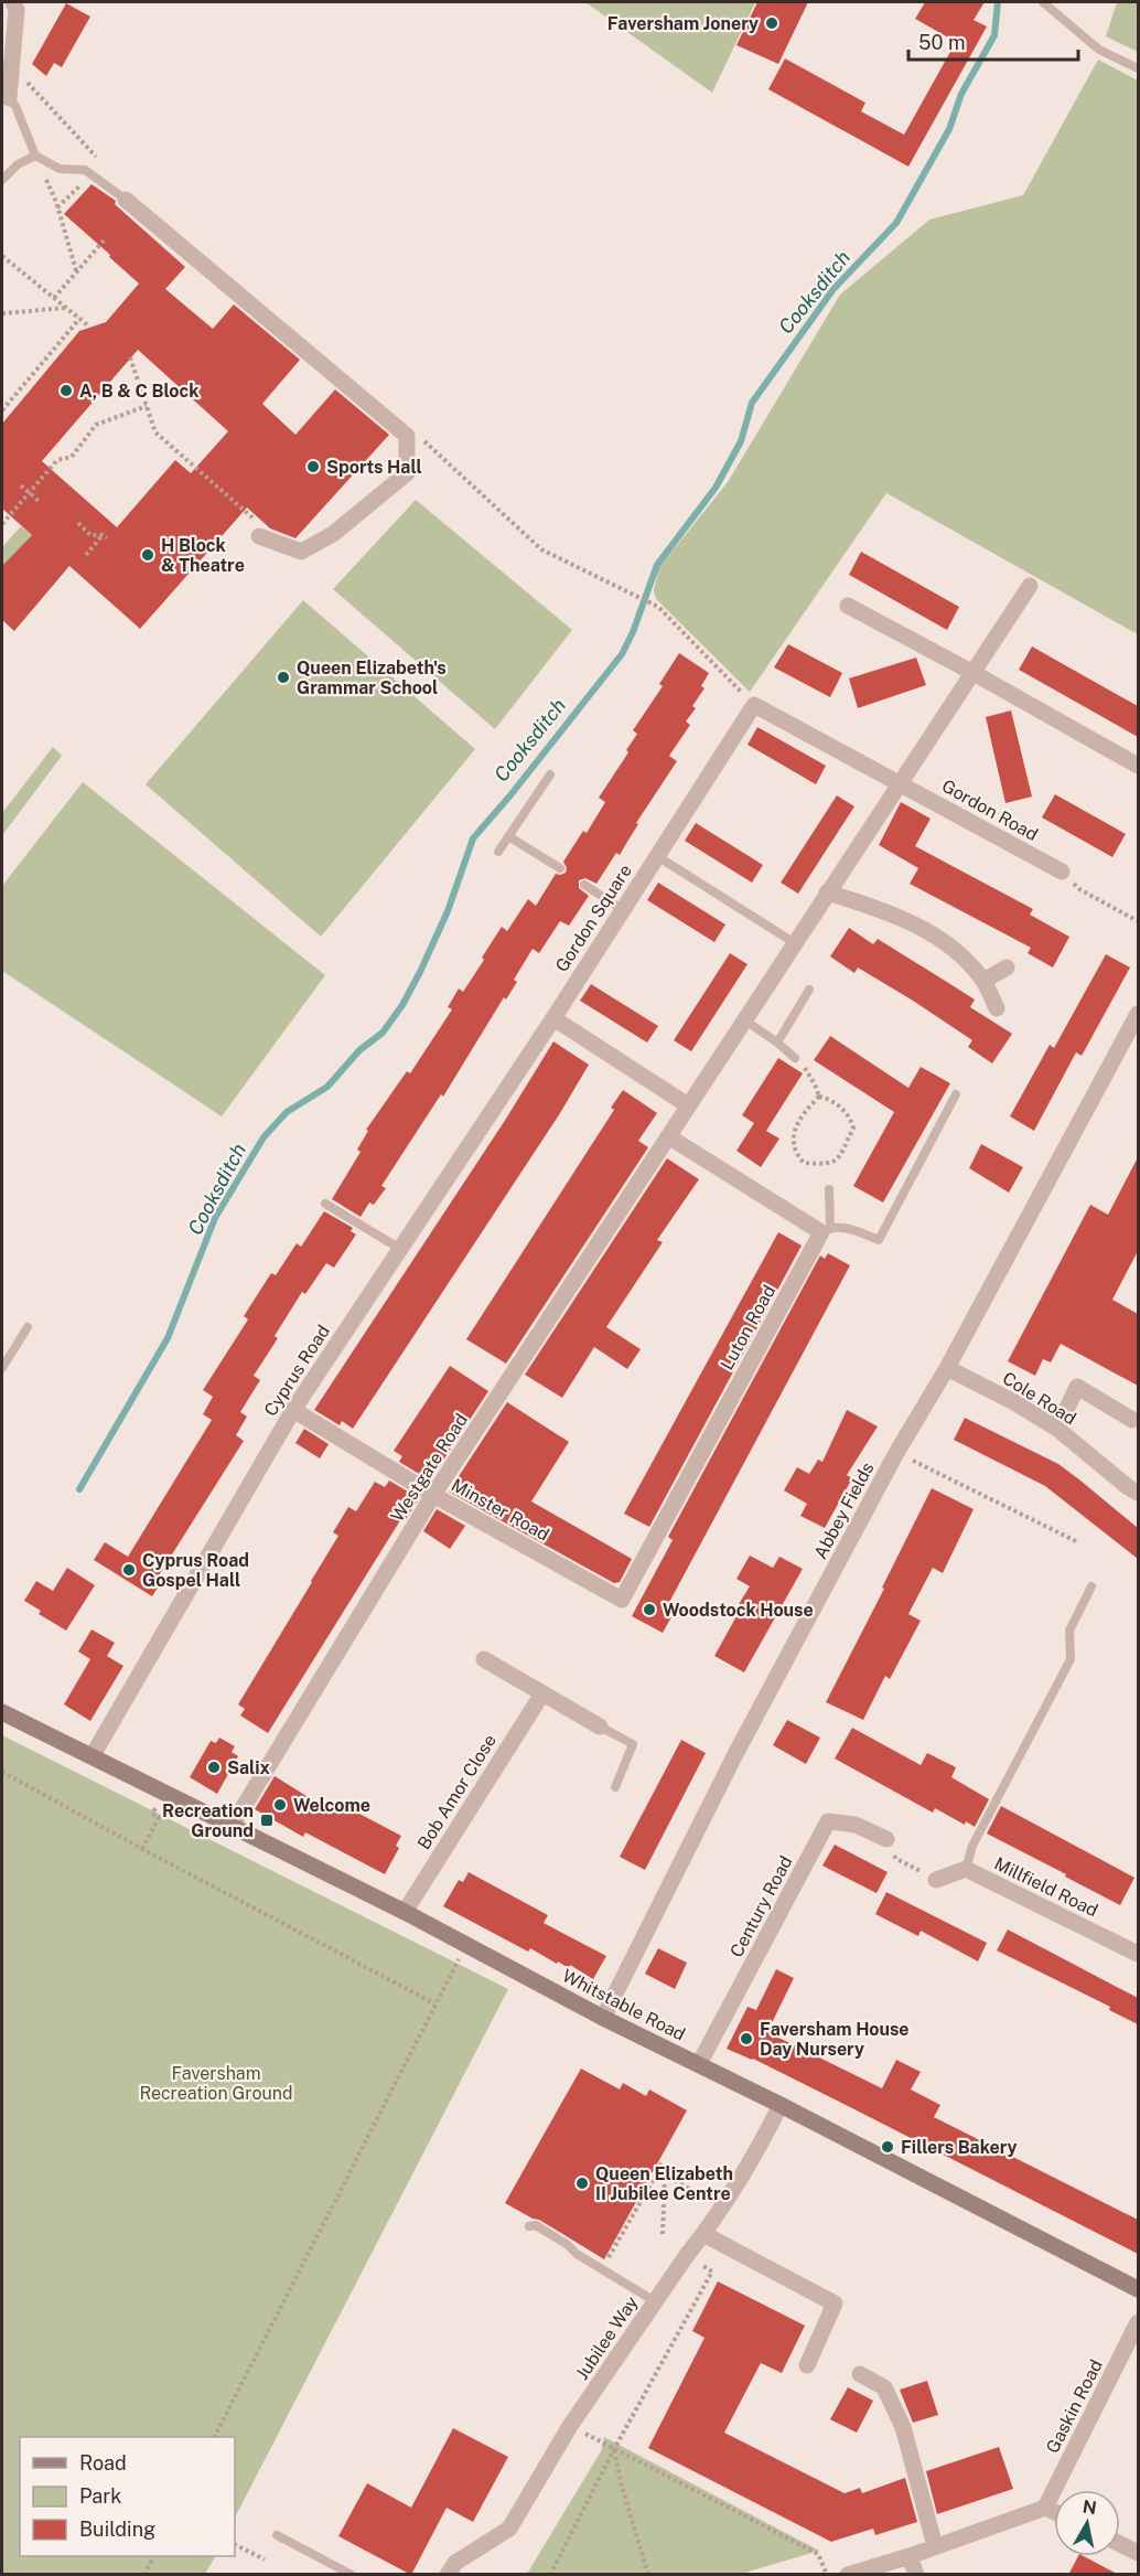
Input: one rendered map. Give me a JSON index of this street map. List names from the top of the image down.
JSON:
{
  "streets": {
    "main road": ["Whitstable Road"],
    "street": [
      "Gordon Road",
      "Gordon Square",
      "Luton Road",
      "Cyprus Road",
      "Cole Road",
      "Westgate Road",
      "Minster Road",
      "Abbey Fields",
      "Bob Amor Close",
      "Millfield Road",
      "Century Road",
      "Jubilee Way",
      "Gaskin Road"
    ]
  },
  "crossings": [
    ["Gordon Road", "Gordon Square"],
    ["Gordon Square", "Cyprus Road"],
    ["Luton Road", "Minster Road"],
    ["Cyprus Road", "Minster Road"],
    ["Cyprus Road", "Whitstable Road"],
    ["Cole Road", "Abbey Fields"],
    ["Westgate Road", "Minster Road"],
    ["Westgate Road", "Whitstable Road"],
    ["Abbey Fields", "Whitstable Road"],
    ["Bob Amor Close", "Whitstable Road"],
    ["Century Road", "Whitstable Road"],
    ["Whitstable Road", "Jubilee Way"]
  ],
  "water": ["Cooksditch"],
  "parks": ["Faversham Recreation Ground"],
  "places": {
    "other": [
      "Faversham Jonery",
      "A, B & C Block",
      "Sports Hall",
      "H Block & Theatre",
      "Queen Elizabeth's Grammar School",
      "Cyprus Road Gospel Hall",
      "Woodstock House",
      "Salix",
      "Welcome",
      "Faversham House Day Nursery",
      "Fillers Bakery",
      "Queen Elizabeth II Jubilee Centre"
    ],
    "transit": ["Recreation Ground"]
  },
  "legend": ["Road", "Park", "Building"],
  "scale_bar": "50 m",
  "north": "top"
}
